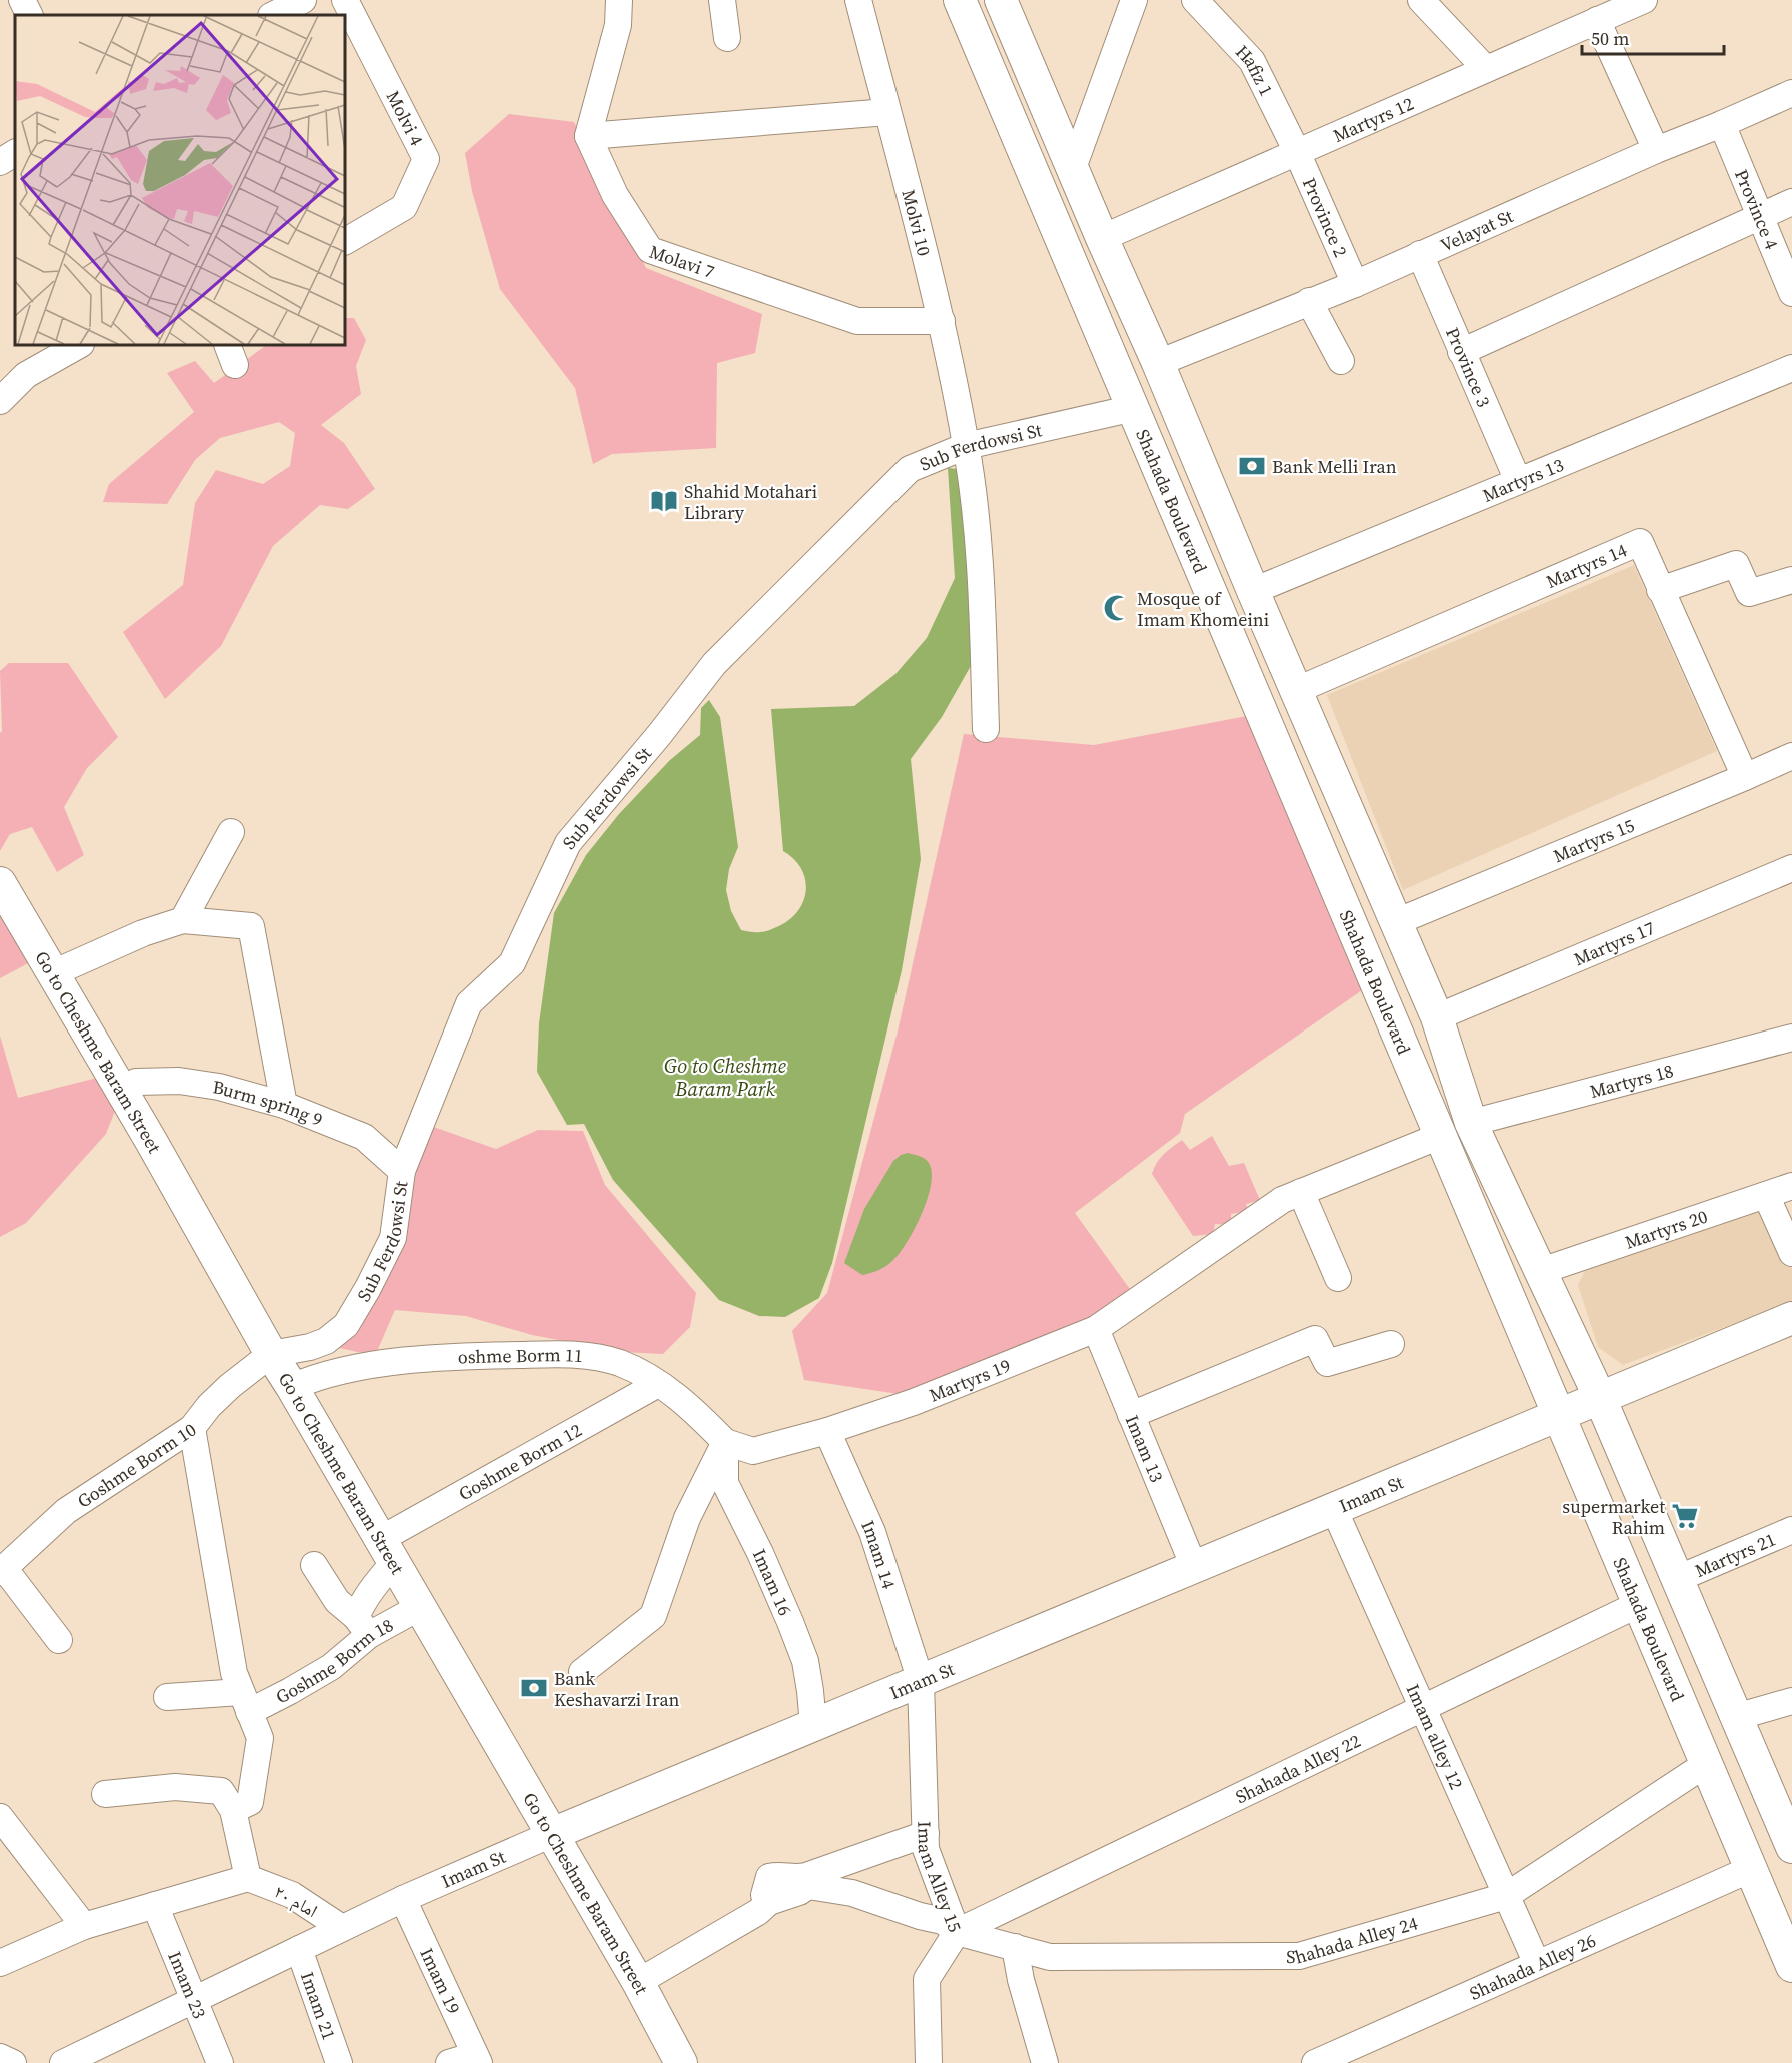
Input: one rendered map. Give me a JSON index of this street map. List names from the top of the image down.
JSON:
{
  "streets": {
    "main road": ["Shahada Boulevard", "Go to Cheshme Baram Street", "Imam St"],
    "street": [
      "Hafiz 1",
      "Molvi 4",
      "Martyrs 12",
      "Province 4",
      "Province 2",
      "Molvi 10",
      "Velayat St",
      "Molavi 7",
      "Province 3",
      "Sub Ferdowsi St",
      "Martyrs 13",
      "Martyrs 14",
      "Martyrs 15",
      "Martyrs 17",
      "Martyrs 18",
      "Burm spring 9",
      "Martyrs 20",
      "oshme Borm 11",
      "Martyrs 19",
      "Imam 13",
      "Goshme Borm 12",
      "Goshme Borm 10",
      "Martyrs 21",
      "Imam 14",
      "Imam 16",
      "Goshme Borm 18",
      "Imam alley 12",
      "Shahada Alley 22",
      "Imam Alley 15",
      "امام ۲۰",
      "Shahada Alley 24",
      "Shahada Alley 26",
      "Imam 19",
      "Imam 23",
      "Imam 21"
    ]
  },
  "crossings": [
    ["Hafiz 1", "Martyrs 12"],
    ["Hafiz 1", "Province 2"],
    ["Martyrs 12", "Province 2"],
    ["Province 4", "Velayat St"],
    ["Province 2", "Velayat St"],
    ["Molvi 10", "Molavi 7"],
    ["Molvi 10", "Sub Ferdowsi St"],
    ["Velayat St", "Province 3"],
    ["Province 3", "Martyrs 13"],
    ["Sub Ferdowsi St", "Shahada Boulevard"],
    ["Sub Ferdowsi St", "Go to Cheshme Baram Street"],
    ["Sub Ferdowsi St", "Burm spring 9"],
    ["Sub Ferdowsi St", "Goshme Borm 10"],
    ["Shahada Boulevard", "Martyrs 19"],
    ["Shahada Boulevard", "Imam St"],
    ["Shahada Boulevard", "Shahada Alley 22"],
    ["Shahada Boulevard", "Shahada Alley 24"],
    ["Shahada Boulevard", "Shahada Alley 26"],
    ["Martyrs 14", "Martyrs 15"],
    ["Go to Cheshme Baram Street", "Burm spring 9"],
    ["Go to Cheshme Baram Street", "oshme Borm 11"],
    ["Go to Cheshme Baram Street", "Goshme Borm 12"],
    ["Go to Cheshme Baram Street", "Goshme Borm 10"],
    ["Go to Cheshme Baram Street", "Imam St"],
    ["Go to Cheshme Baram Street", "Goshme Borm 18"],
    ["Go to Cheshme Baram Street", "Shahada Alley 24"],
    ["oshme Borm 11", "Martyrs 19"],
    ["oshme Borm 11", "Goshme Borm 12"],
    ["oshme Borm 11", "Imam 16"],
    ["Martyrs 19", "Imam 13"],
    ["Martyrs 19", "Imam 14"],
    ["Martyrs 19", "Imam 16"],
    ["Imam 13", "Imam St"],
    ["Goshme Borm 12", "Goshme Borm 18"],
    ["Imam St", "Imam 14"],
    ["Imam St", "Imam 16"],
    ["Imam St", "Imam alley 12"],
    ["Imam St", "Imam Alley 15"],
    ["Imam St", "امام ۲۰"],
    ["Imam St", "Imam 19"],
    ["Imam St", "Imam 23"],
    ["Imam St", "Imam 21"],
    ["Imam 14", "Imam Alley 15"],
    ["Imam alley 12", "Shahada Alley 22"],
    ["Imam alley 12", "Shahada Alley 24"],
    ["Imam alley 12", "Shahada Alley 26"],
    ["Shahada Alley 22", "Imam Alley 15"],
    ["Shahada Alley 22", "Shahada Alley 24"],
    ["Imam Alley 15", "Shahada Alley 24"]
  ],
  "water": ["Go to Cheshme Baram Park"],
  "places": {
    "bank": ["Bank Melli Iran", "Bank Keshavarzi Iran"],
    "library": ["Shahid Motahari Library"],
    "mosque": ["Mosque of Imam Khomeini"],
    "supermarket": ["supermarket Rahim"]
  },
  "scale_bar": "50 m"
}
